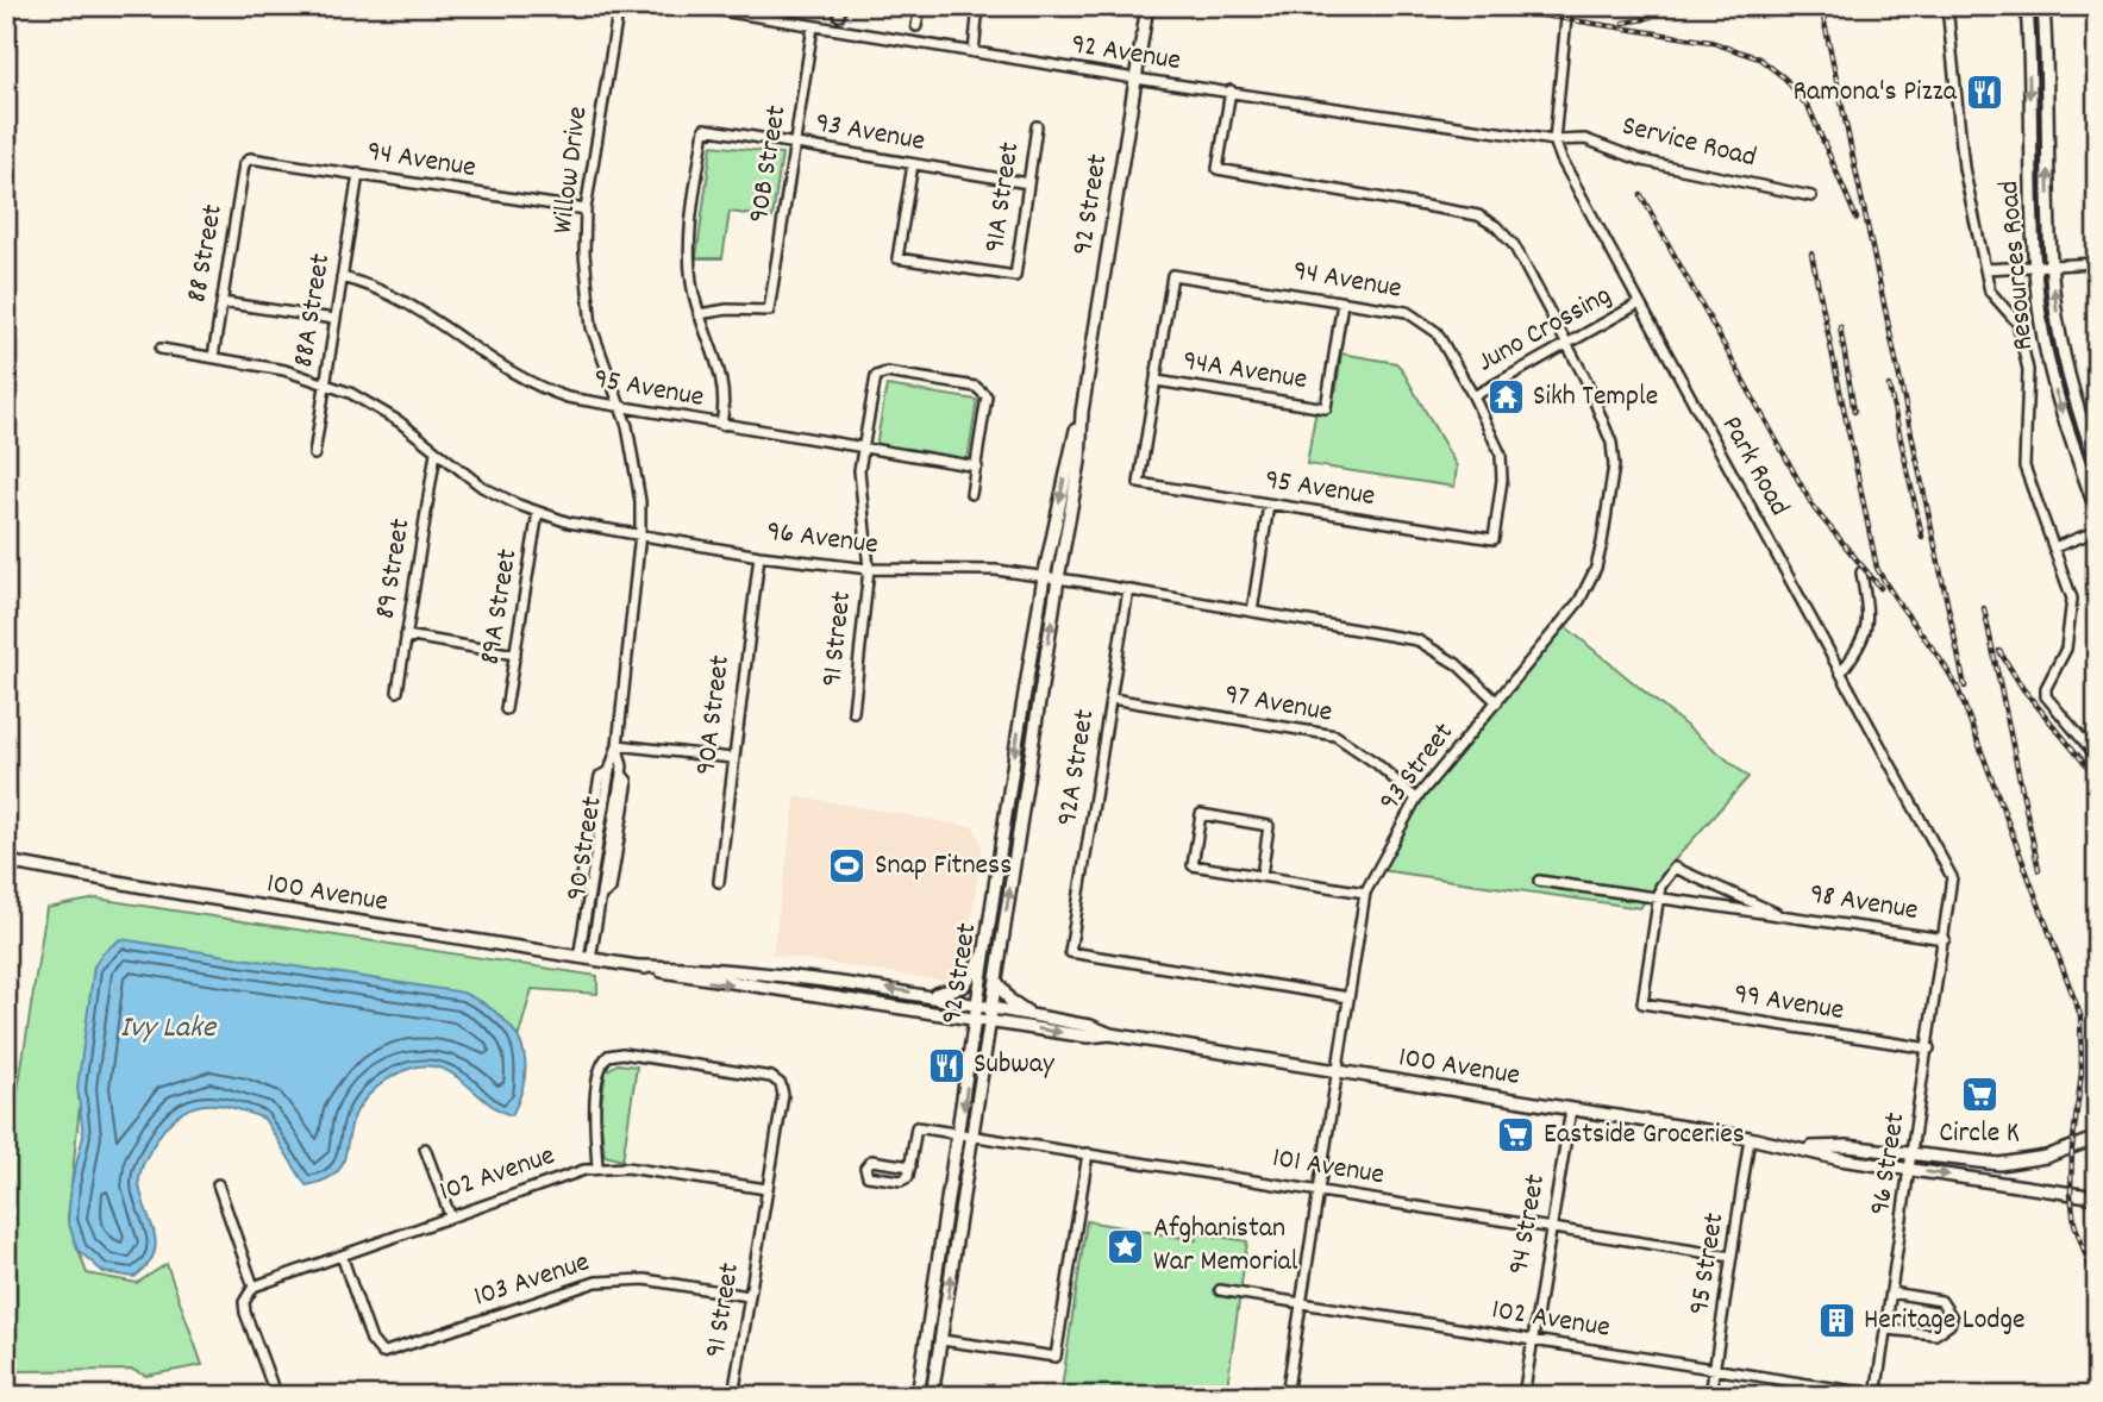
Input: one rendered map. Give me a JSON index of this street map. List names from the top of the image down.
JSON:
{
  "streets": {
    "main road": ["92 Street", "Resources Road", "100 Avenue"],
    "street": [
      "92 Avenue",
      "93 Avenue",
      "Service Road",
      "94 Avenue",
      "90B Street",
      "Willow Drive",
      "91A Street",
      "88 Street",
      "88A Street",
      "Juno Crossing",
      "94A Avenue",
      "95 Avenue",
      "Park Road",
      "96 Avenue",
      "89 Street",
      "89A Street",
      "91 Street",
      "97 Avenue",
      "90A Street",
      "92A Street",
      "93 Street",
      "90 Street",
      "98 Avenue",
      "99 Avenue",
      "96 Street",
      "101 Avenue",
      "102 Avenue",
      "94 Street",
      "95 Street",
      "103 Avenue"
    ]
  },
  "crossings": [
    ["92 Avenue", "Service Road"],
    ["92 Avenue", "90B Street"],
    ["92 Avenue", "92 Street"],
    ["92 Avenue", "Park Road"],
    ["92 Avenue", "93 Street"],
    ["93 Avenue", "90B Street"],
    ["93 Avenue", "91A Street"],
    ["Service Road", "Park Road"],
    ["94 Avenue", "Willow Drive"],
    ["94 Avenue", "88 Street"],
    ["94 Avenue", "88A Street"],
    ["94 Avenue", "Juno Crossing"],
    ["94 Avenue", "94A Avenue"],
    ["94 Avenue", "95 Avenue"],
    ["Willow Drive", "95 Avenue"],
    ["Willow Drive", "96 Avenue"],
    ["Willow Drive", "90 Street"],
    ["92 Street", "96 Avenue"],
    ["92 Street", "100 Avenue"],
    ["92 Street", "101 Avenue"],
    ["88 Street", "96 Avenue"],
    ["88A Street", "95 Avenue"],
    ["88A Street", "96 Avenue"],
    ["Juno Crossing", "Park Road"],
    ["Juno Crossing", "93 Street"],
    ["94A Avenue", "95 Avenue"],
    ["95 Avenue", "91 Street"],
    ["Park Road", "98 Avenue"],
    ["Park Road", "96 Street"],
    ["96 Avenue", "89 Street"],
    ["96 Avenue", "89A Street"],
    ["96 Avenue", "91 Street"],
    ["96 Avenue", "90A Street"],
    ["96 Avenue", "92A Street"],
    ["96 Avenue", "93 Street"],
    ["96 Avenue", "90 Street"],
    ["91 Street", "102 Avenue"],
    ["91 Street", "103 Avenue"],
    ["97 Avenue", "92A Street"],
    ["97 Avenue", "93 Street"],
    ["92A Street", "93 Street"],
    ["93 Street", "100 Avenue"],
    ["93 Street", "101 Avenue"],
    ["93 Street", "102 Avenue"],
    ["90 Street", "100 Avenue"],
    ["100 Avenue", "96 Street"],
    ["100 Avenue", "94 Street"],
    ["100 Avenue", "95 Street"],
    ["98 Avenue", "99 Avenue"],
    ["98 Avenue", "96 Street"],
    ["99 Avenue", "96 Street"],
    ["96 Street", "102 Avenue"],
    ["101 Avenue", "94 Street"],
    ["101 Avenue", "95 Street"],
    ["102 Avenue", "94 Street"],
    ["102 Avenue", "95 Street"],
    ["102 Avenue", "103 Avenue"]
  ],
  "water": ["Ivy Lake"],
  "places": {
    "restaurant": ["Ramona's Pizza", "Subway"],
    "temple": ["Sikh Temple"],
    "sports": ["Snap Fitness"],
    "supermarket": ["Circle K", "Eastside Groceries"],
    "place": ["Afghanistan War Memorial"],
    "building": ["Heritage Lodge"]
  }
}
